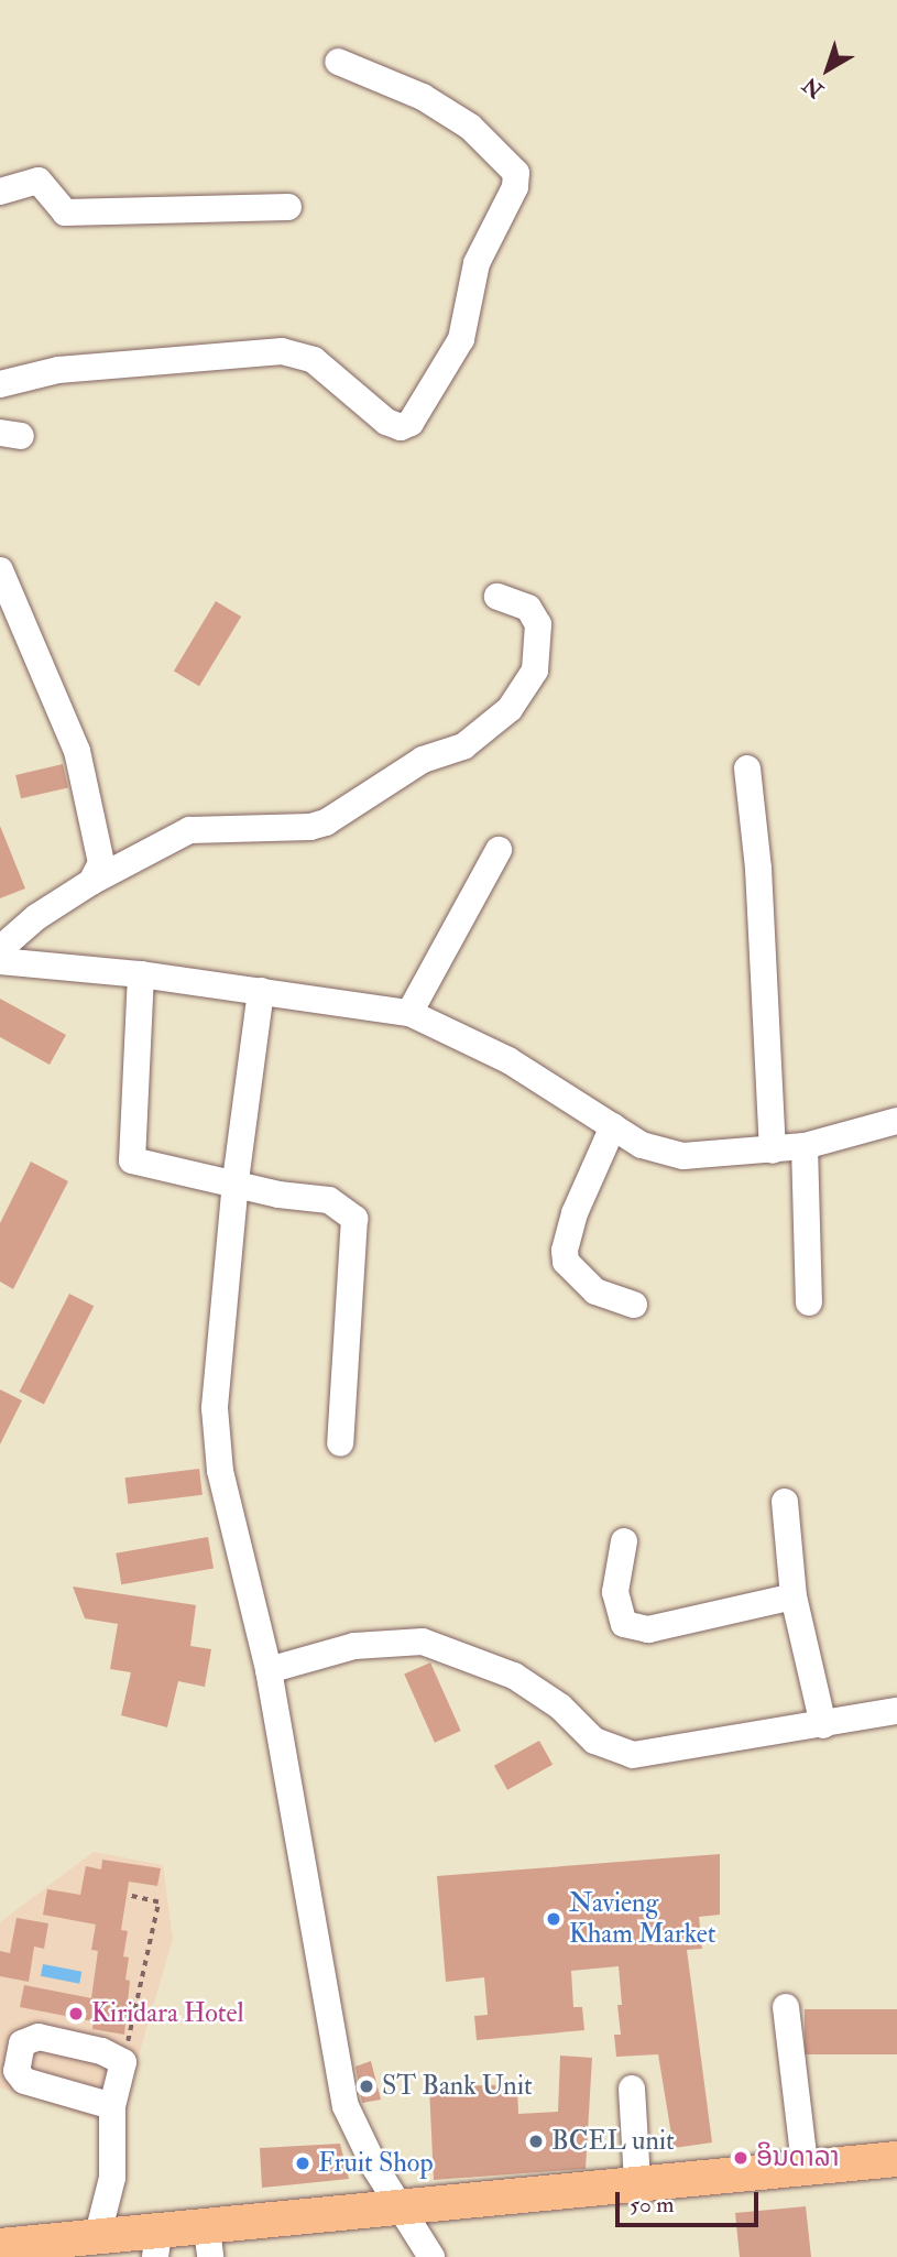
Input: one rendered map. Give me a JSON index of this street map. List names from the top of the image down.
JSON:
{
  "places": [
    "Navieng Kham Market",
    "Kiridara Hotel",
    "ST Bank Unit",
    "BCEL unit",
    "ອິນດາລາ",
    "Fruit Shop"
  ],
  "scale_bar": "50 m",
  "north": "bottom left"
}
